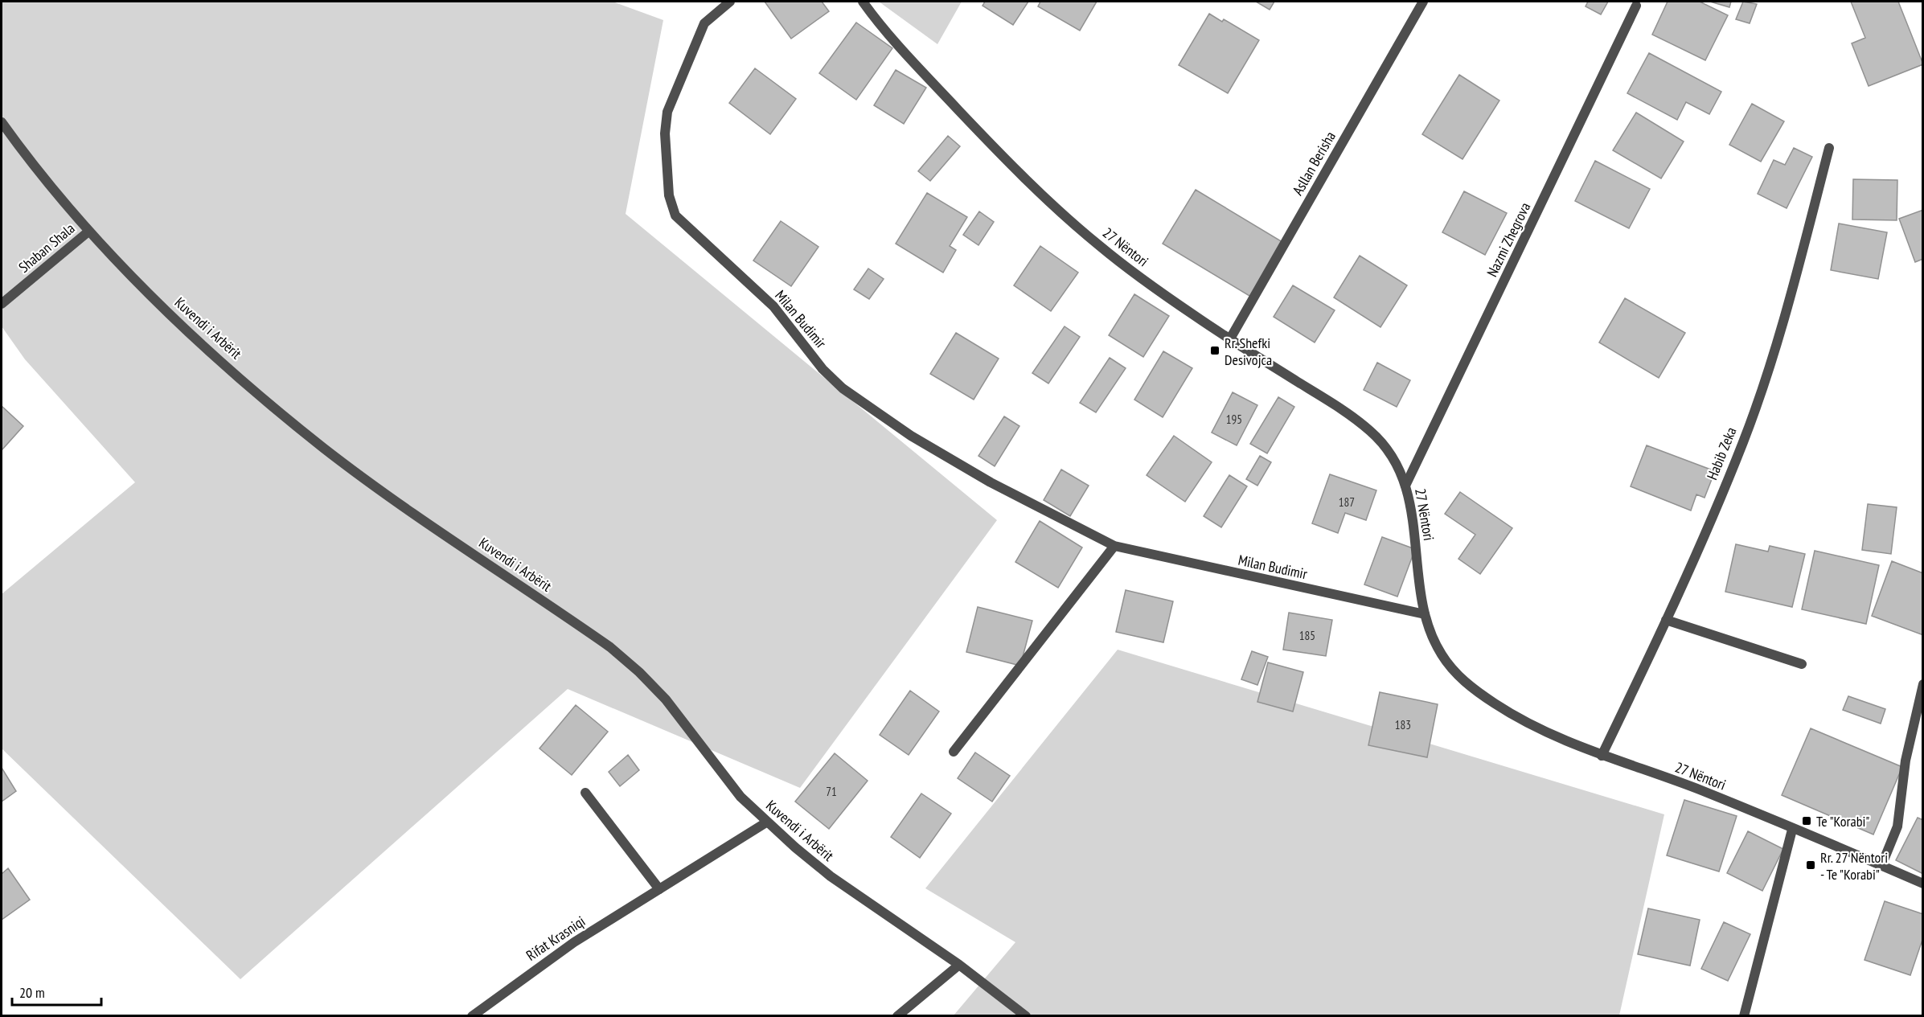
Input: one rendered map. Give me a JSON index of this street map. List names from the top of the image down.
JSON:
{
  "streets": {
    "street": [
      "Asllan Berisha",
      "Nazmi Zhegrova",
      "27 Nëntori",
      "Shaban Shala",
      "Milan Budimir",
      "Kuvendi i Arbërit",
      "Habib Zeka",
      "Rifat Krasniqi"
    ]
  },
  "crossings": [
    ["Asllan Berisha", "27 Nëntori"],
    ["Nazmi Zhegrova", "27 Nëntori"],
    ["27 Nëntori", "Milan Budimir"],
    ["27 Nëntori", "Habib Zeka"],
    ["Shaban Shala", "Kuvendi i Arbërit"],
    ["Kuvendi i Arbërit", "Rifat Krasniqi"]
  ],
  "places": {
    "transit": ["Rr. Shefki Desivojca", "Te \"Korabi\"", "Rr. 27 Nëntori - Te \"Korabi\""]
  },
  "house_numbers": [
    "195",
    "187",
    "185",
    "183",
    "71"
  ],
  "scale_bar": "20 m"
}
